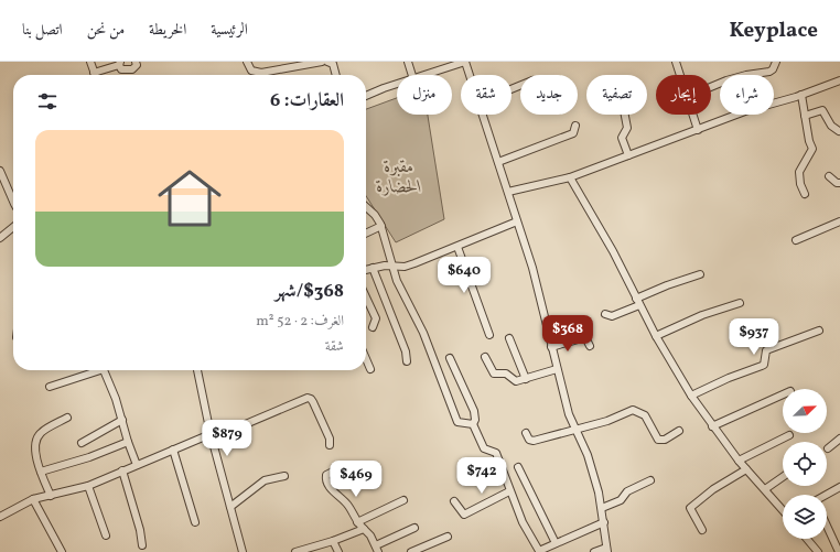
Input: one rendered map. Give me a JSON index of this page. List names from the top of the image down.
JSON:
{
  "parks": ["مقبرة الحضارة"],
  "north": "top right",
  "page": {
    "header": "Keyplace",
    "nav": [
      "الرئيسية",
      "الخريطة",
      "من نحن",
      "اتصل بنا"
    ],
    "chip": [
      "شراء",
      "إيجار",
      "تصفية",
      "جديد",
      "شقة",
      "منزل"
    ],
    "heading": "العقارات: 6",
    "list": [
      {
        "name": "$368/شهر",
        "note": "الغرف: 2 · 52 m² · شقة"
      }
    ],
    "price": [
      "$640",
      "$368",
      "$937",
      "$879",
      "$742",
      "$469"
    ]
  }
}
